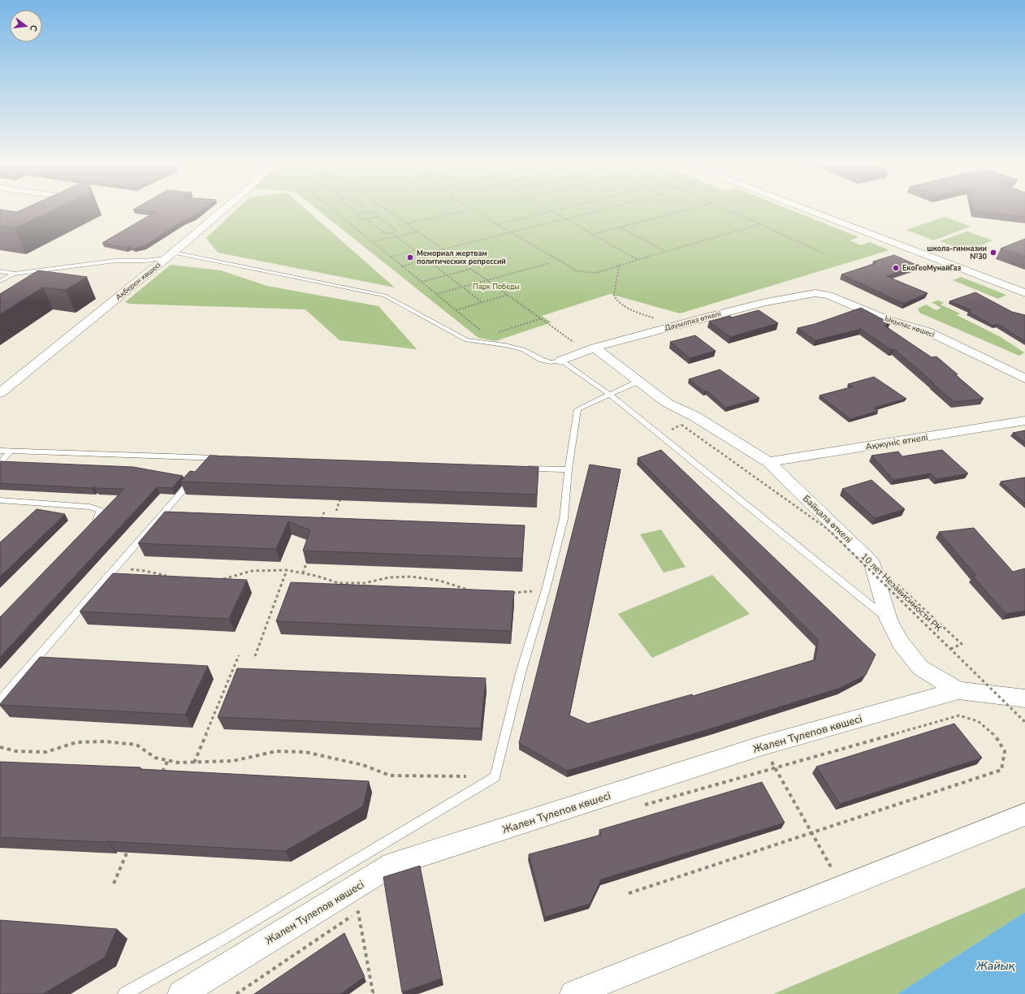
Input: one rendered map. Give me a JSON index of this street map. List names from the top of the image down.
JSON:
{
  "streets": {
    "street": [
      "Ақберен көшесі",
      "Дауылпаз өткелі",
      "Ықылас көшесі",
      "Ақжүніс өткелі",
      "Байқала өткелі",
      "Жален Тулепов көшесі"
    ],
    "path": ["10 лет Независимости РК"]
  },
  "crossings": [
    ["Дауылпаз өткелі", "Ықылас көшесі"],
    ["Дауылпаз өткелі", "Байқала өткелі"],
    ["Ақжүніс өткелі", "Байқала өткелі"],
    ["Байқала өткелі", "Жален Тулепов көшесі"]
  ],
  "water": ["Жайық"],
  "parks": ["Парк Победы"],
  "places": ["школа-гимназии №30", "Мемориал жертвам политических репрессий", "ЕкоГеоМунайГаз"],
  "north": "right"
}
